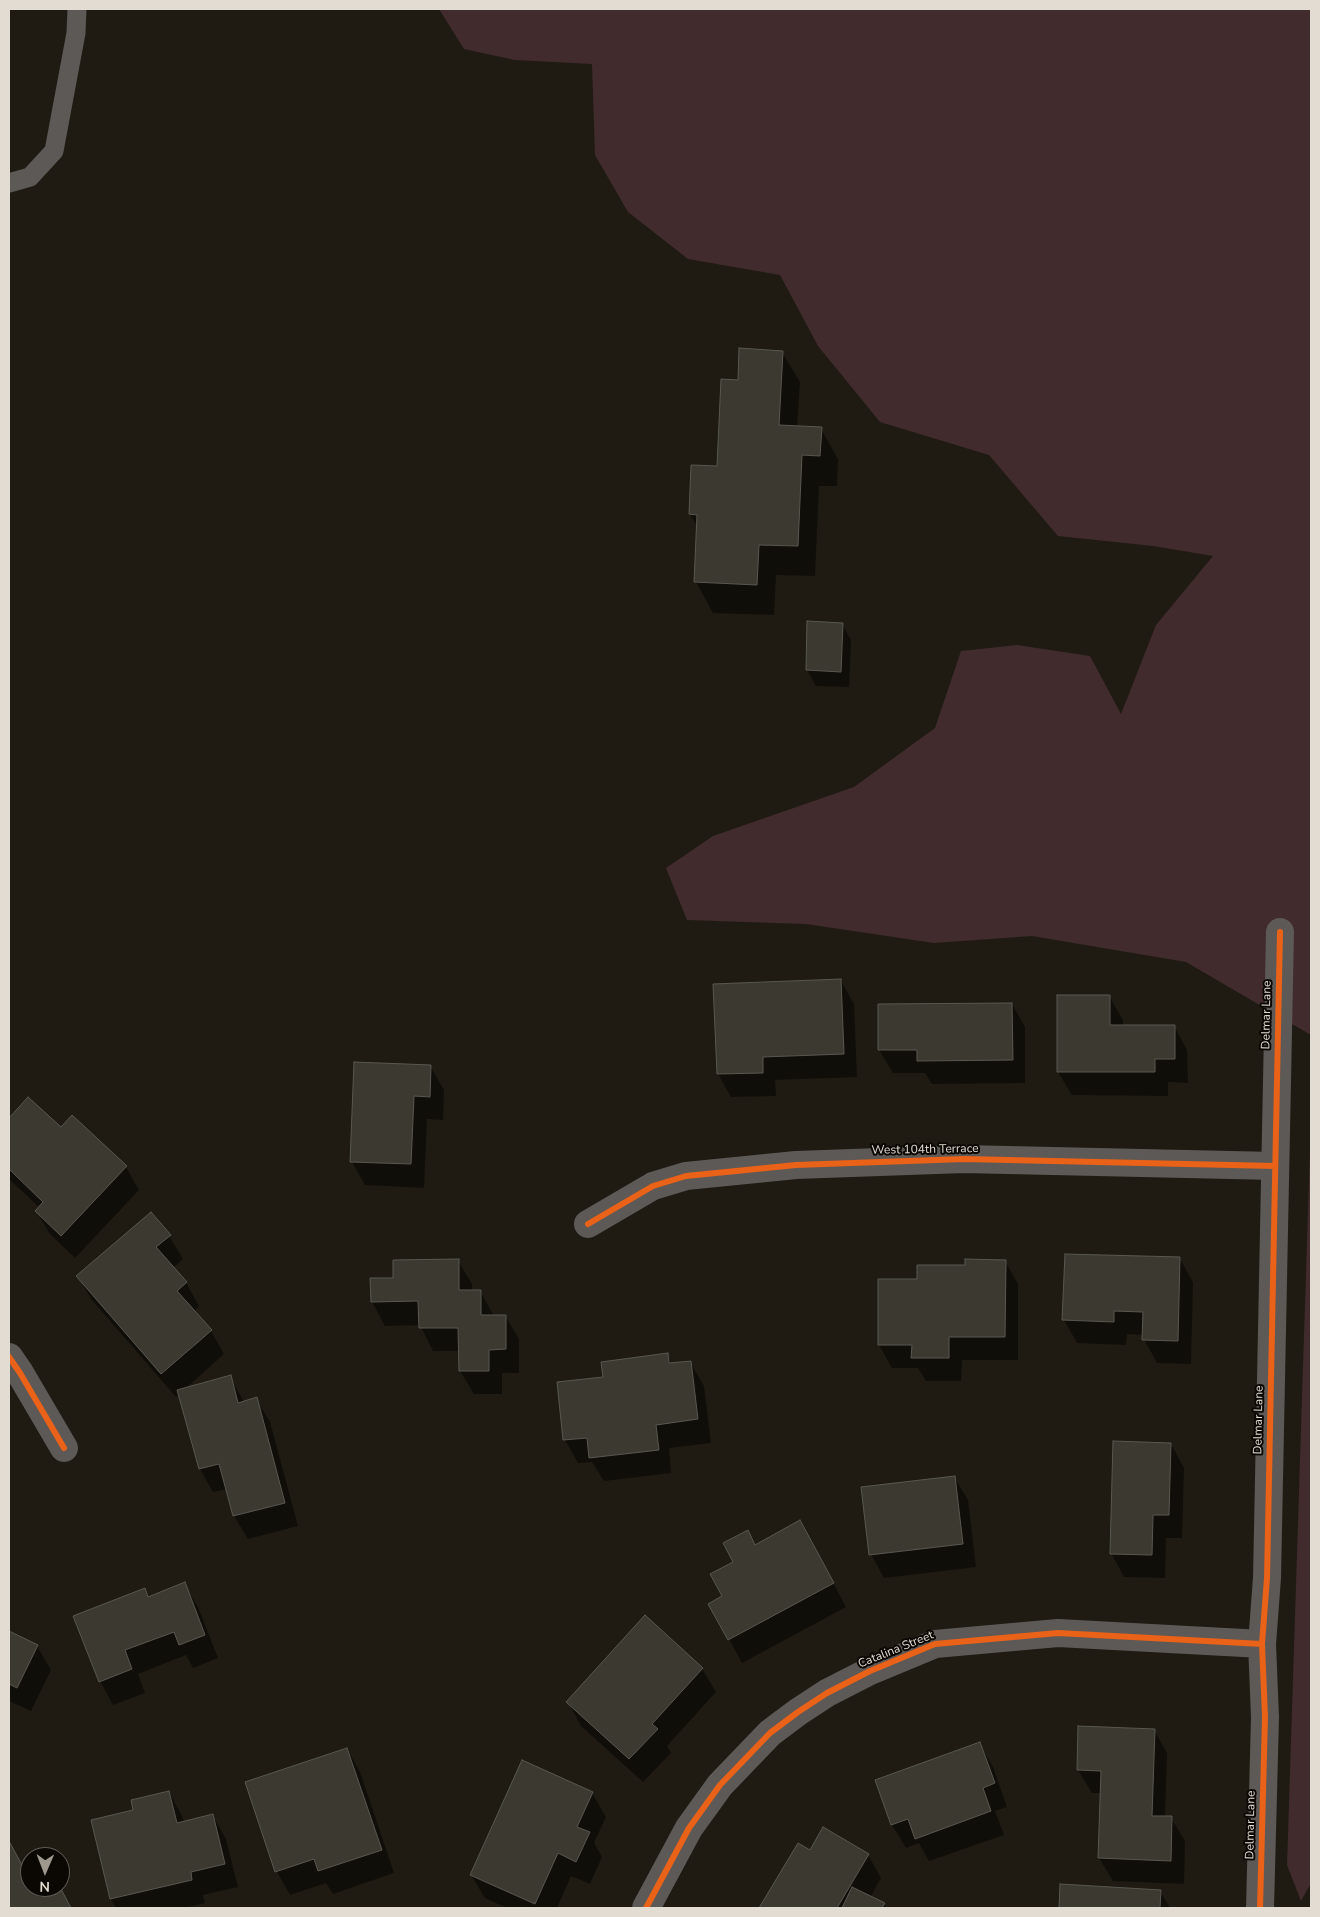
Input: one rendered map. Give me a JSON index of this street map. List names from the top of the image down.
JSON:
{
  "streets": {
    "street": ["Delmar Lane", "West 104th Terrace", "Catalina Street"]
  },
  "crossings": [
    ["Delmar Lane", "West 104th Terrace"],
    ["Delmar Lane", "Catalina Street"]
  ],
  "north": "bottom"
}
